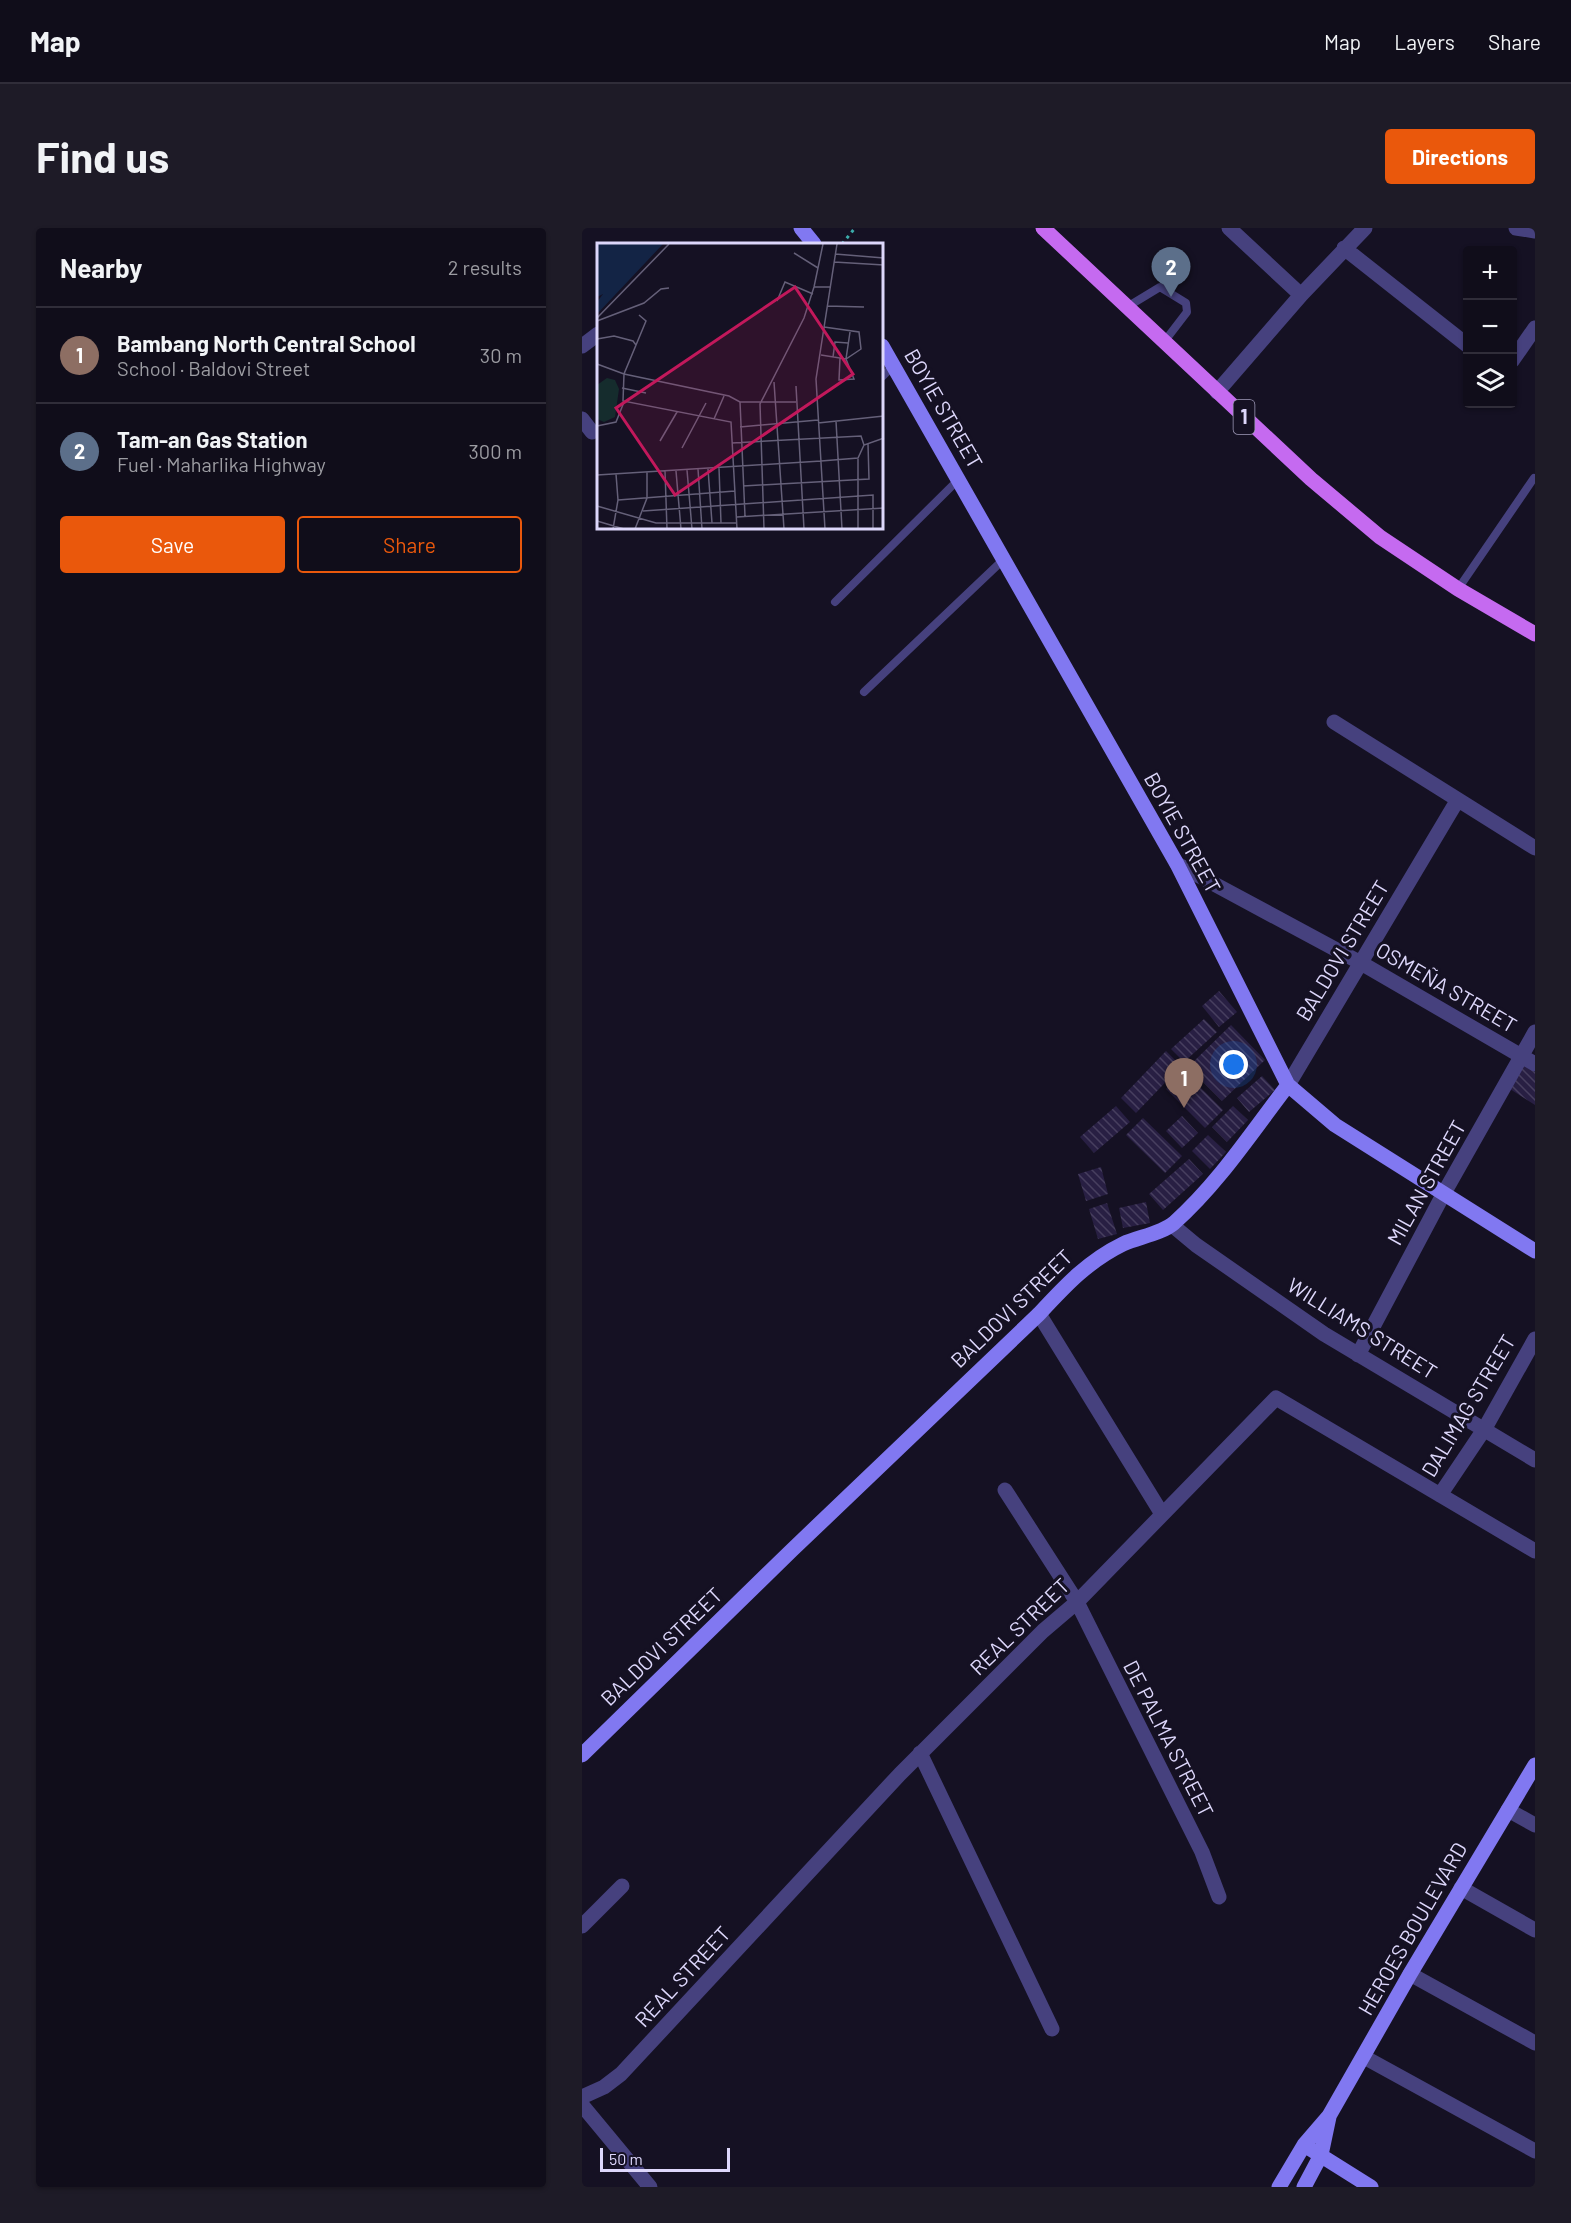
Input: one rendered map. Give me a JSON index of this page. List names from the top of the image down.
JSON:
{
  "streets": {
    "main road": ["1"],
    "street": [
      "BOYIE STREET",
      "BALDOVI STREET",
      "OSMEÑA STREET",
      "MILAN STREET",
      "WILLIAMS STREET",
      "DALIMAG STREET",
      "REAL STREET",
      "DE PALMA STREET",
      "HEROES BOULEVARD"
    ]
  },
  "crossings": [
    ["BOYIE STREET", "BALDOVI STREET"],
    ["BOYIE STREET", "OSMEÑA STREET"],
    ["BOYIE STREET", "MILAN STREET"],
    ["BALDOVI STREET", "OSMEÑA STREET"],
    ["BALDOVI STREET", "WILLIAMS STREET"],
    ["OSMEÑA STREET", "MILAN STREET"],
    ["MILAN STREET", "WILLIAMS STREET"],
    ["WILLIAMS STREET", "DALIMAG STREET"],
    ["DALIMAG STREET", "REAL STREET"],
    ["REAL STREET", "DE PALMA STREET"]
  ],
  "scale_bar": "50 m",
  "page": {
    "header": "Map",
    "nav": ["Map", "Layers", "Share"],
    "buttons": [
      "Directions",
      ["Save", "Share"]
    ],
    "title": "Find us",
    "heading": ["Nearby", "2 results"],
    "map_buttons": ["+", "−"],
    "pins": ["2", "1"],
    "list": [
      {
        "mark": "1",
        "name": "Bambang North Central School",
        "note": "School · Baldovi Street",
        "value": "30 m"
      },
      {
        "mark": "2",
        "name": "Tam-an Gas Station",
        "note": "Fuel · Maharlika Highway",
        "value": "300 m"
      }
    ],
    "scale": "50 m"
  }
}
